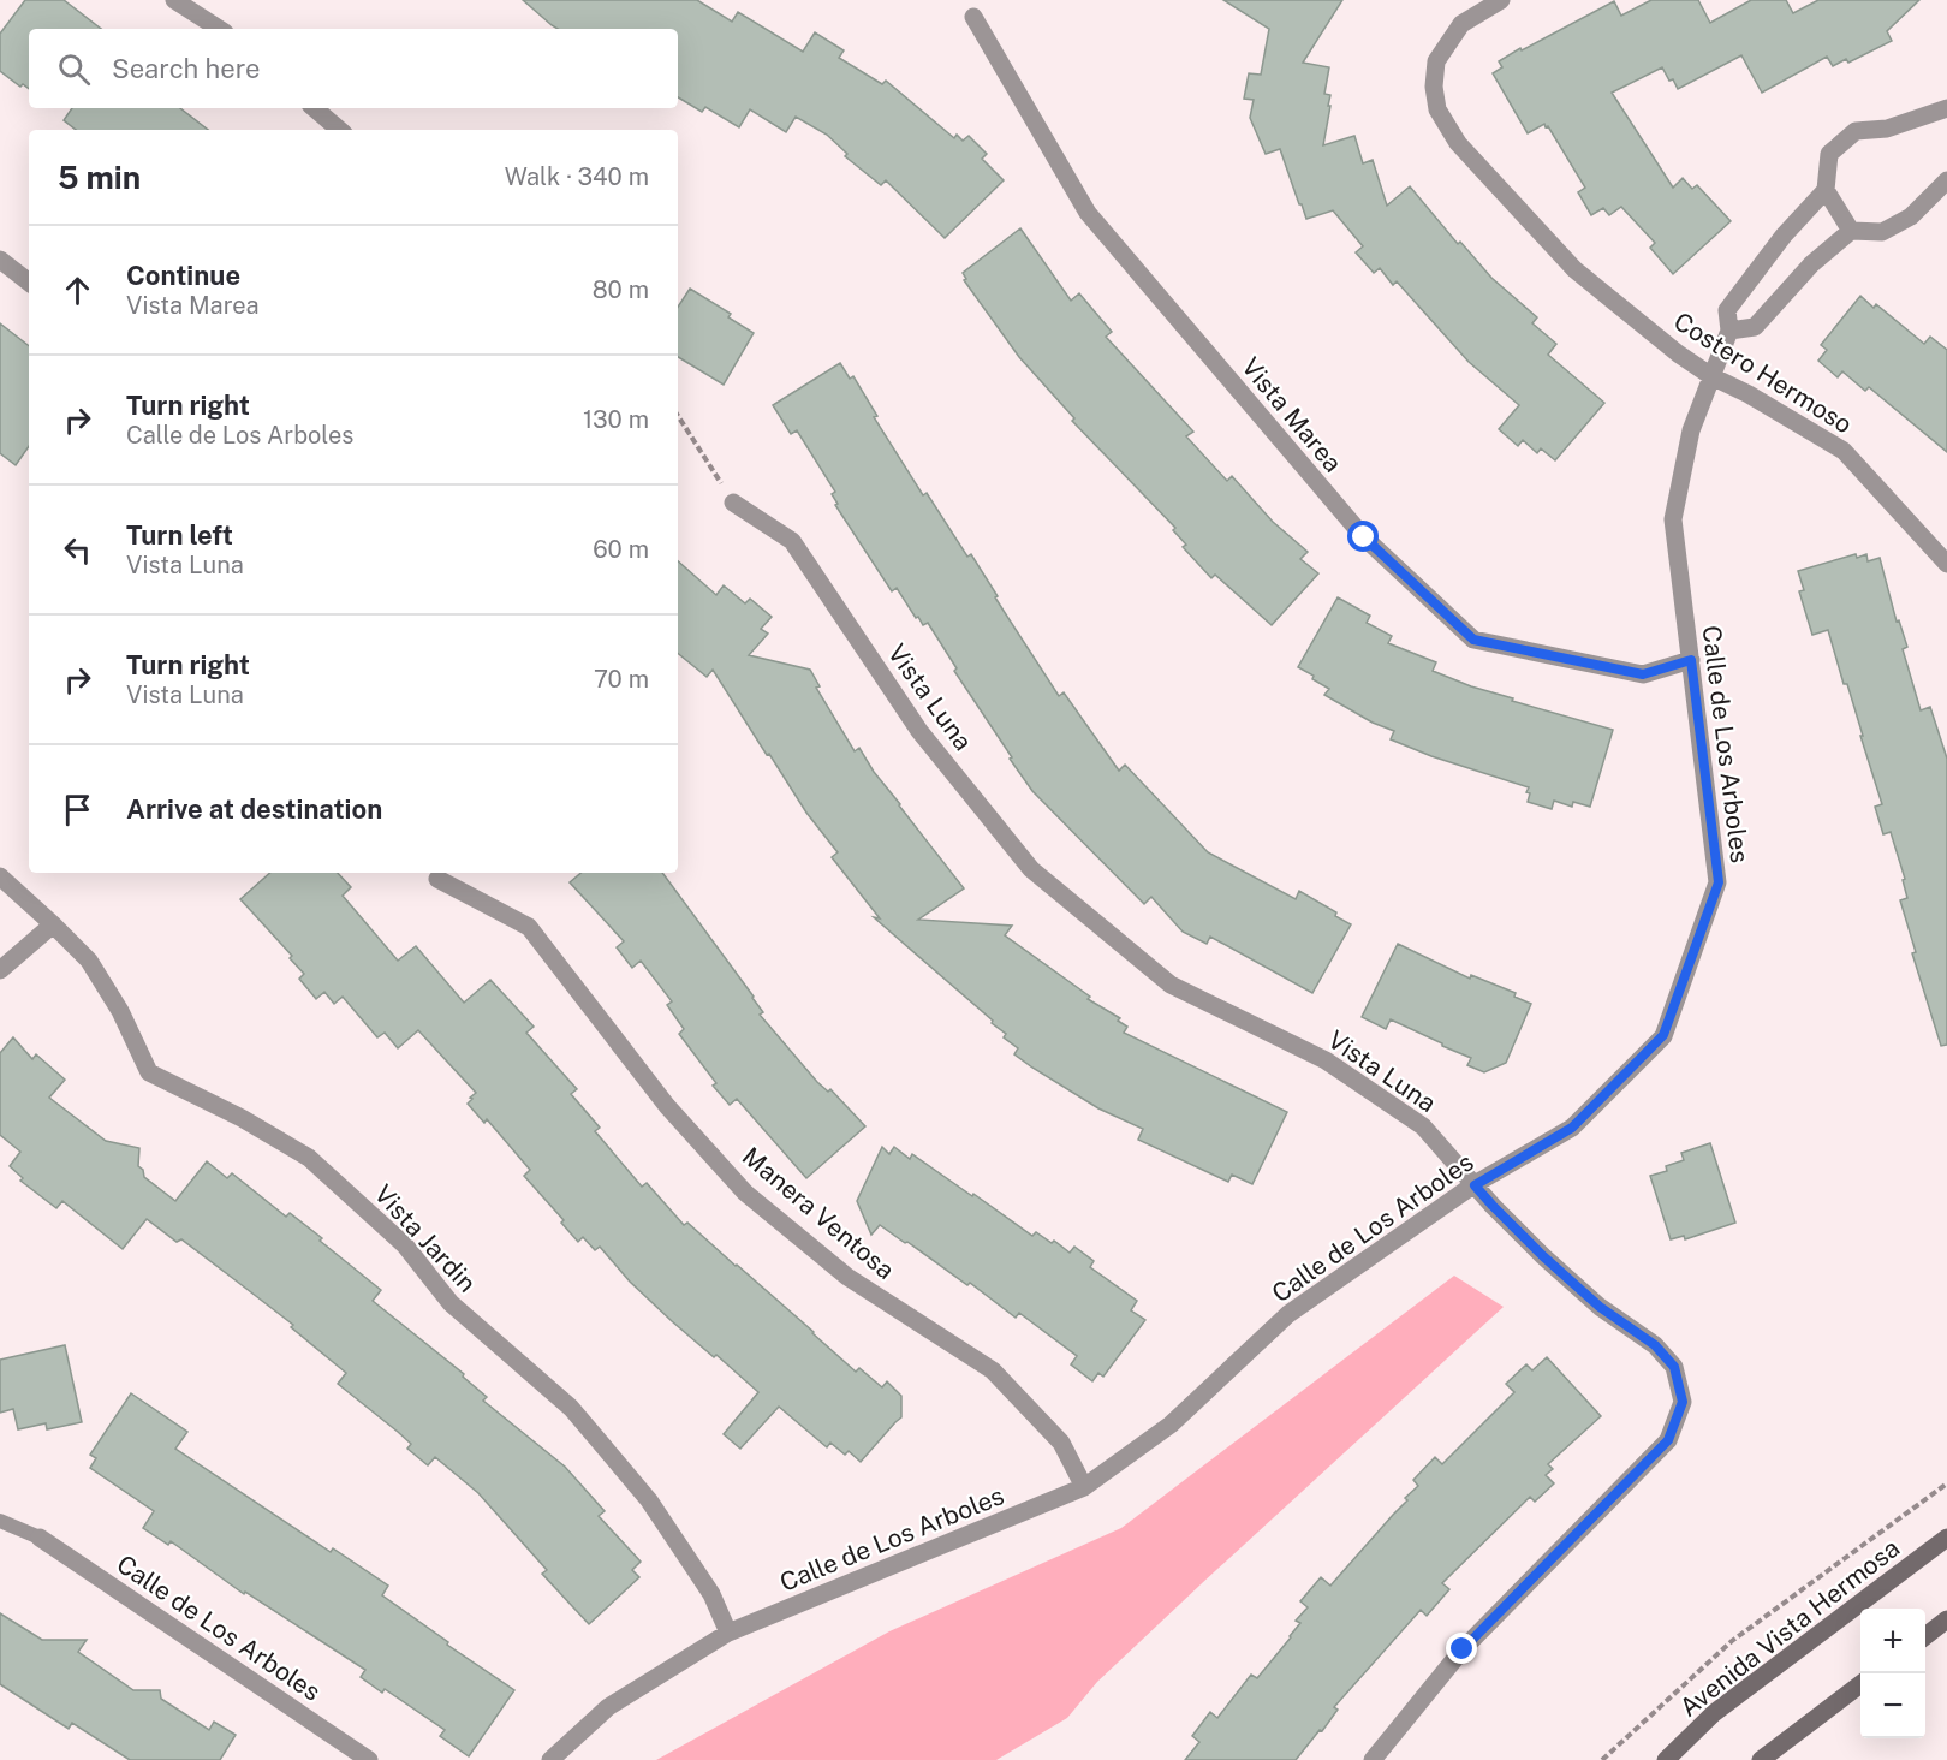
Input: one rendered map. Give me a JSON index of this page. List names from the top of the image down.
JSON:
{
  "streets": {
    "main road": ["Avenida Vista Hermosa"],
    "street": [
      "Costero Hermoso",
      "Vista Marea",
      "Vista Luna",
      "Calle de Los Arboles",
      "Manera Ventosa",
      "Vista Jardin"
    ]
  },
  "crossings": [
    ["Costero Hermoso", "Calle de Los Arboles"],
    ["Vista Marea", "Calle de Los Arboles"],
    ["Vista Luna", "Calle de Los Arboles"],
    ["Calle de Los Arboles", "Manera Ventosa"],
    ["Calle de Los Arboles", "Vista Jardin"]
  ],
  "page": {
    "search": "Search here",
    "heading": ["5 min", "Walk · 340 m"],
    "list": [
      ["Continue", "Vista Marea", "80 m"],
      ["Turn right", "Calle de Los Arboles", "130 m"],
      ["Turn left", "Vista Luna", "60 m"],
      ["Turn right", "Vista Luna", "70 m"],
      "Arrive at destination"
    ],
    "map_buttons": ["+", "−"]
  }
}
